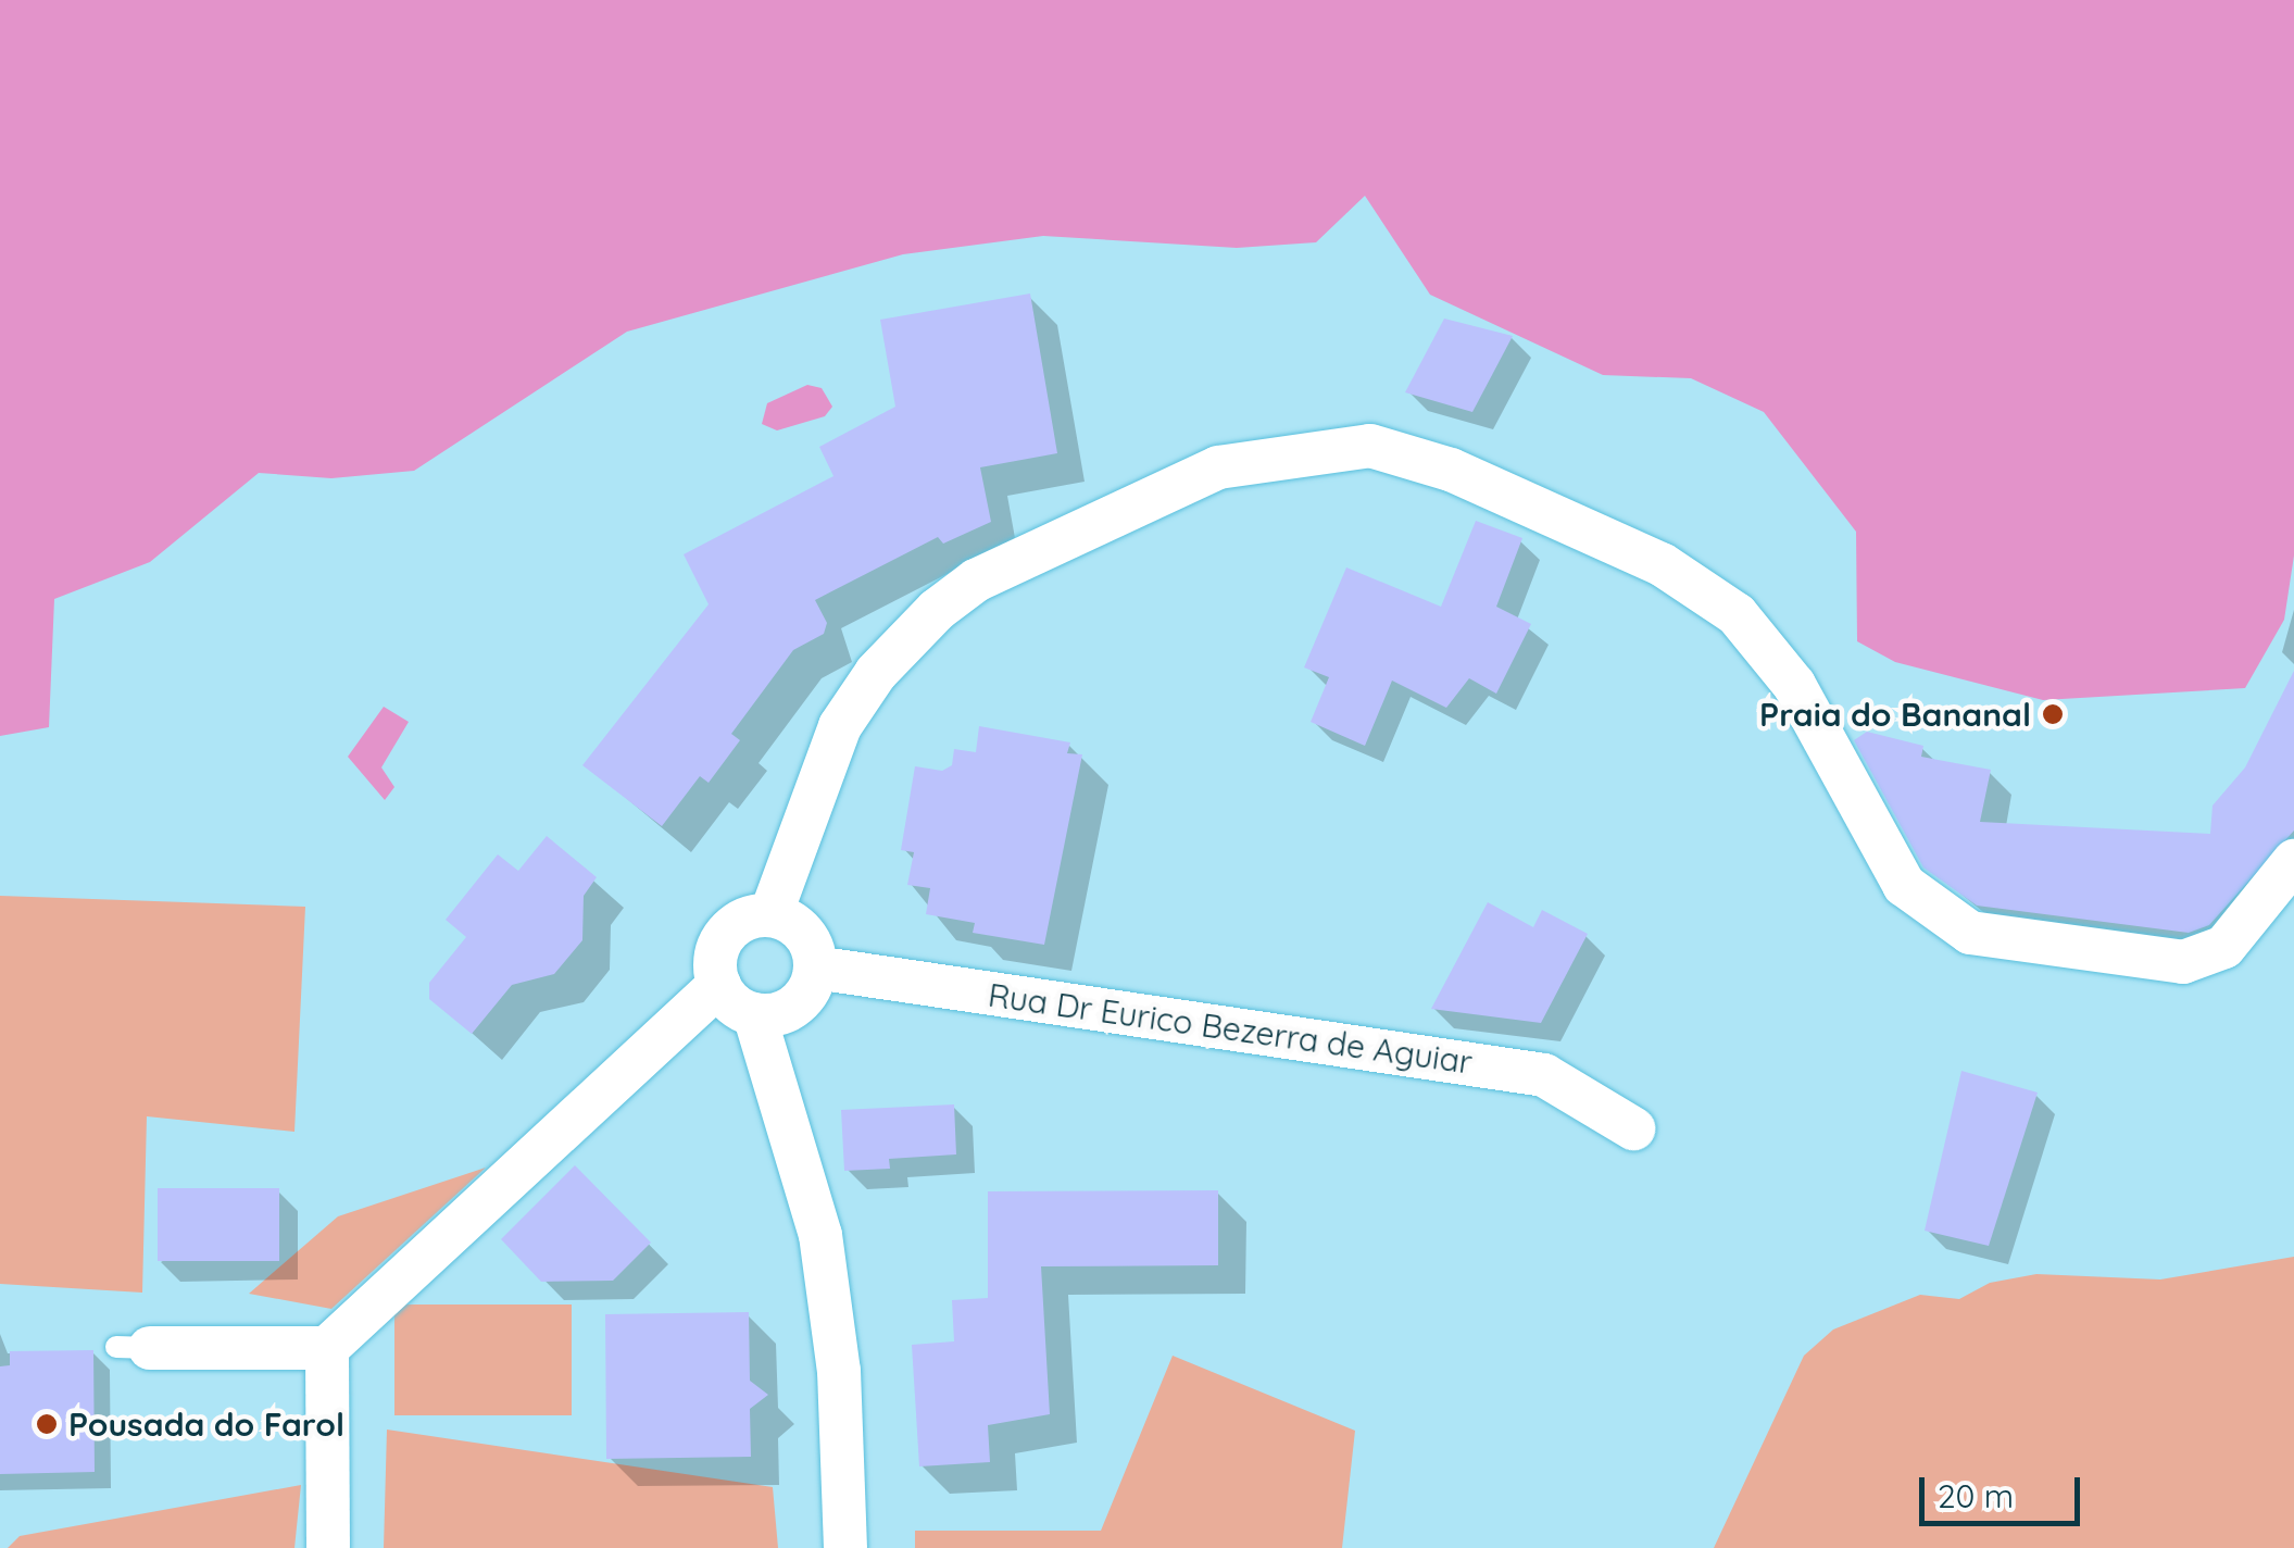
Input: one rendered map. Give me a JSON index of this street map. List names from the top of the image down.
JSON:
{
  "streets": {
    "street": ["Rua Dr Eurico Bezerra de Aguiar"]
  },
  "places": ["Praia do Bananal", "Pousada do Farol"],
  "scale_bar": "20 m"
}
